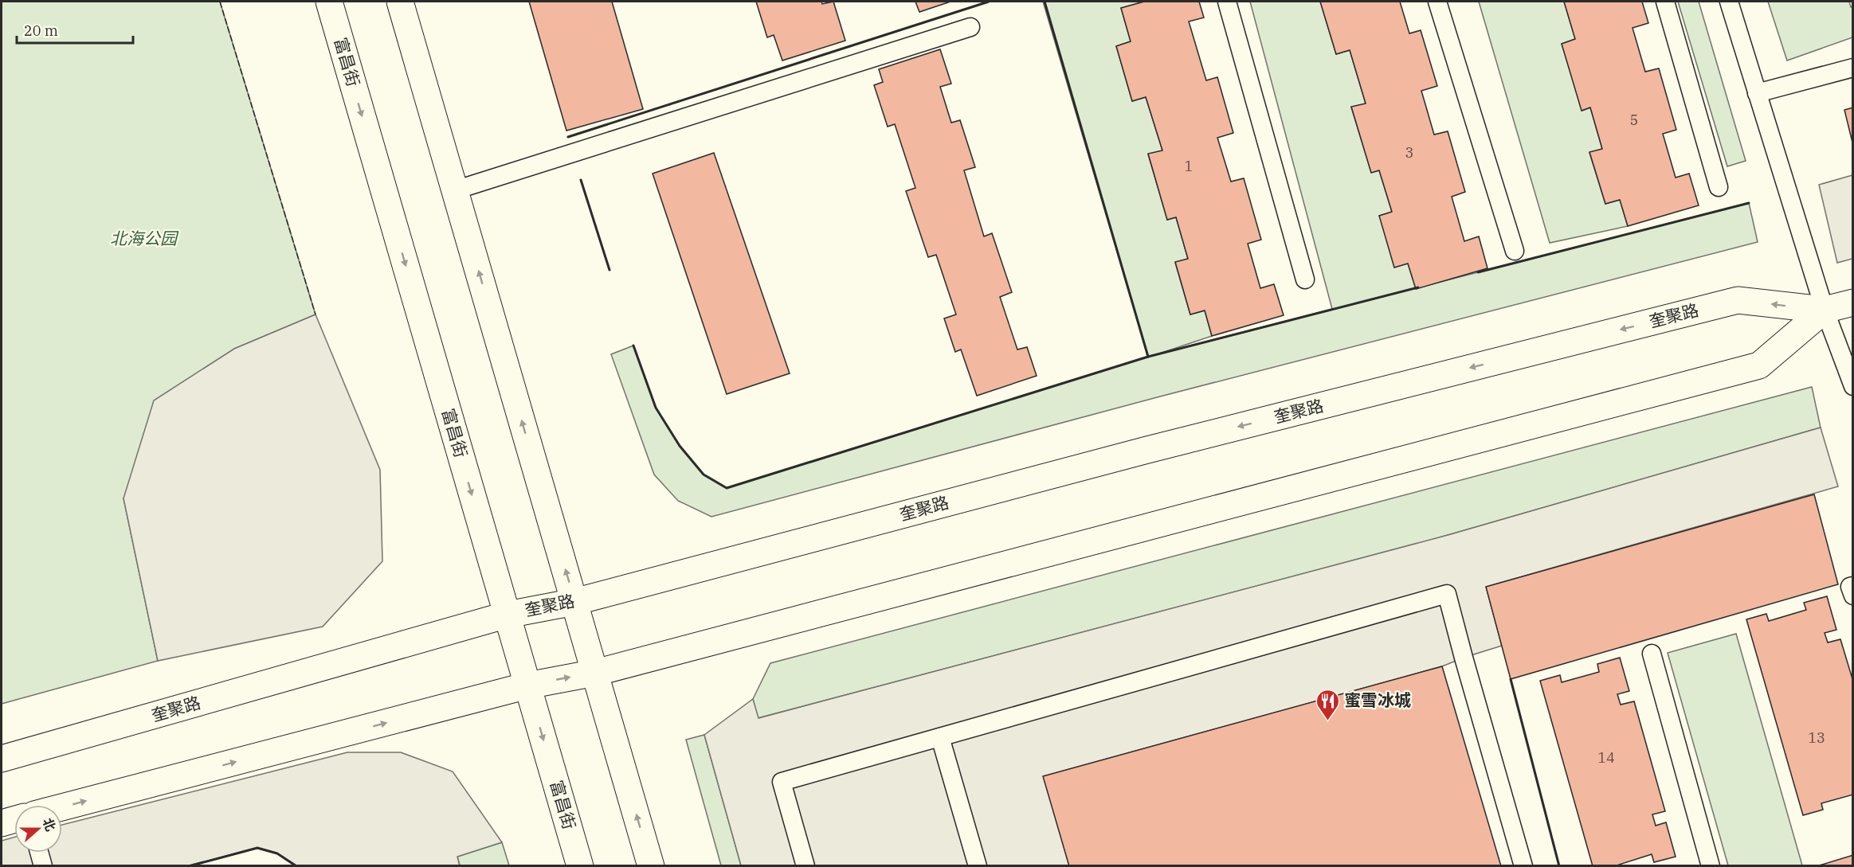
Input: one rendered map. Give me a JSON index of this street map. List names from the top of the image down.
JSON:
{
  "streets": {
    "street": ["富昌街", "奎聚路"]
  },
  "crossings": [
    ["富昌街", "奎聚路"]
  ],
  "parks": ["北海公园"],
  "places": {
    "restaurant": ["蜜雪冰城"]
  },
  "house_numbers": [
    "5",
    "3",
    "1",
    "13",
    "14"
  ],
  "scale_bar": "20 m",
  "north": "right"
}
